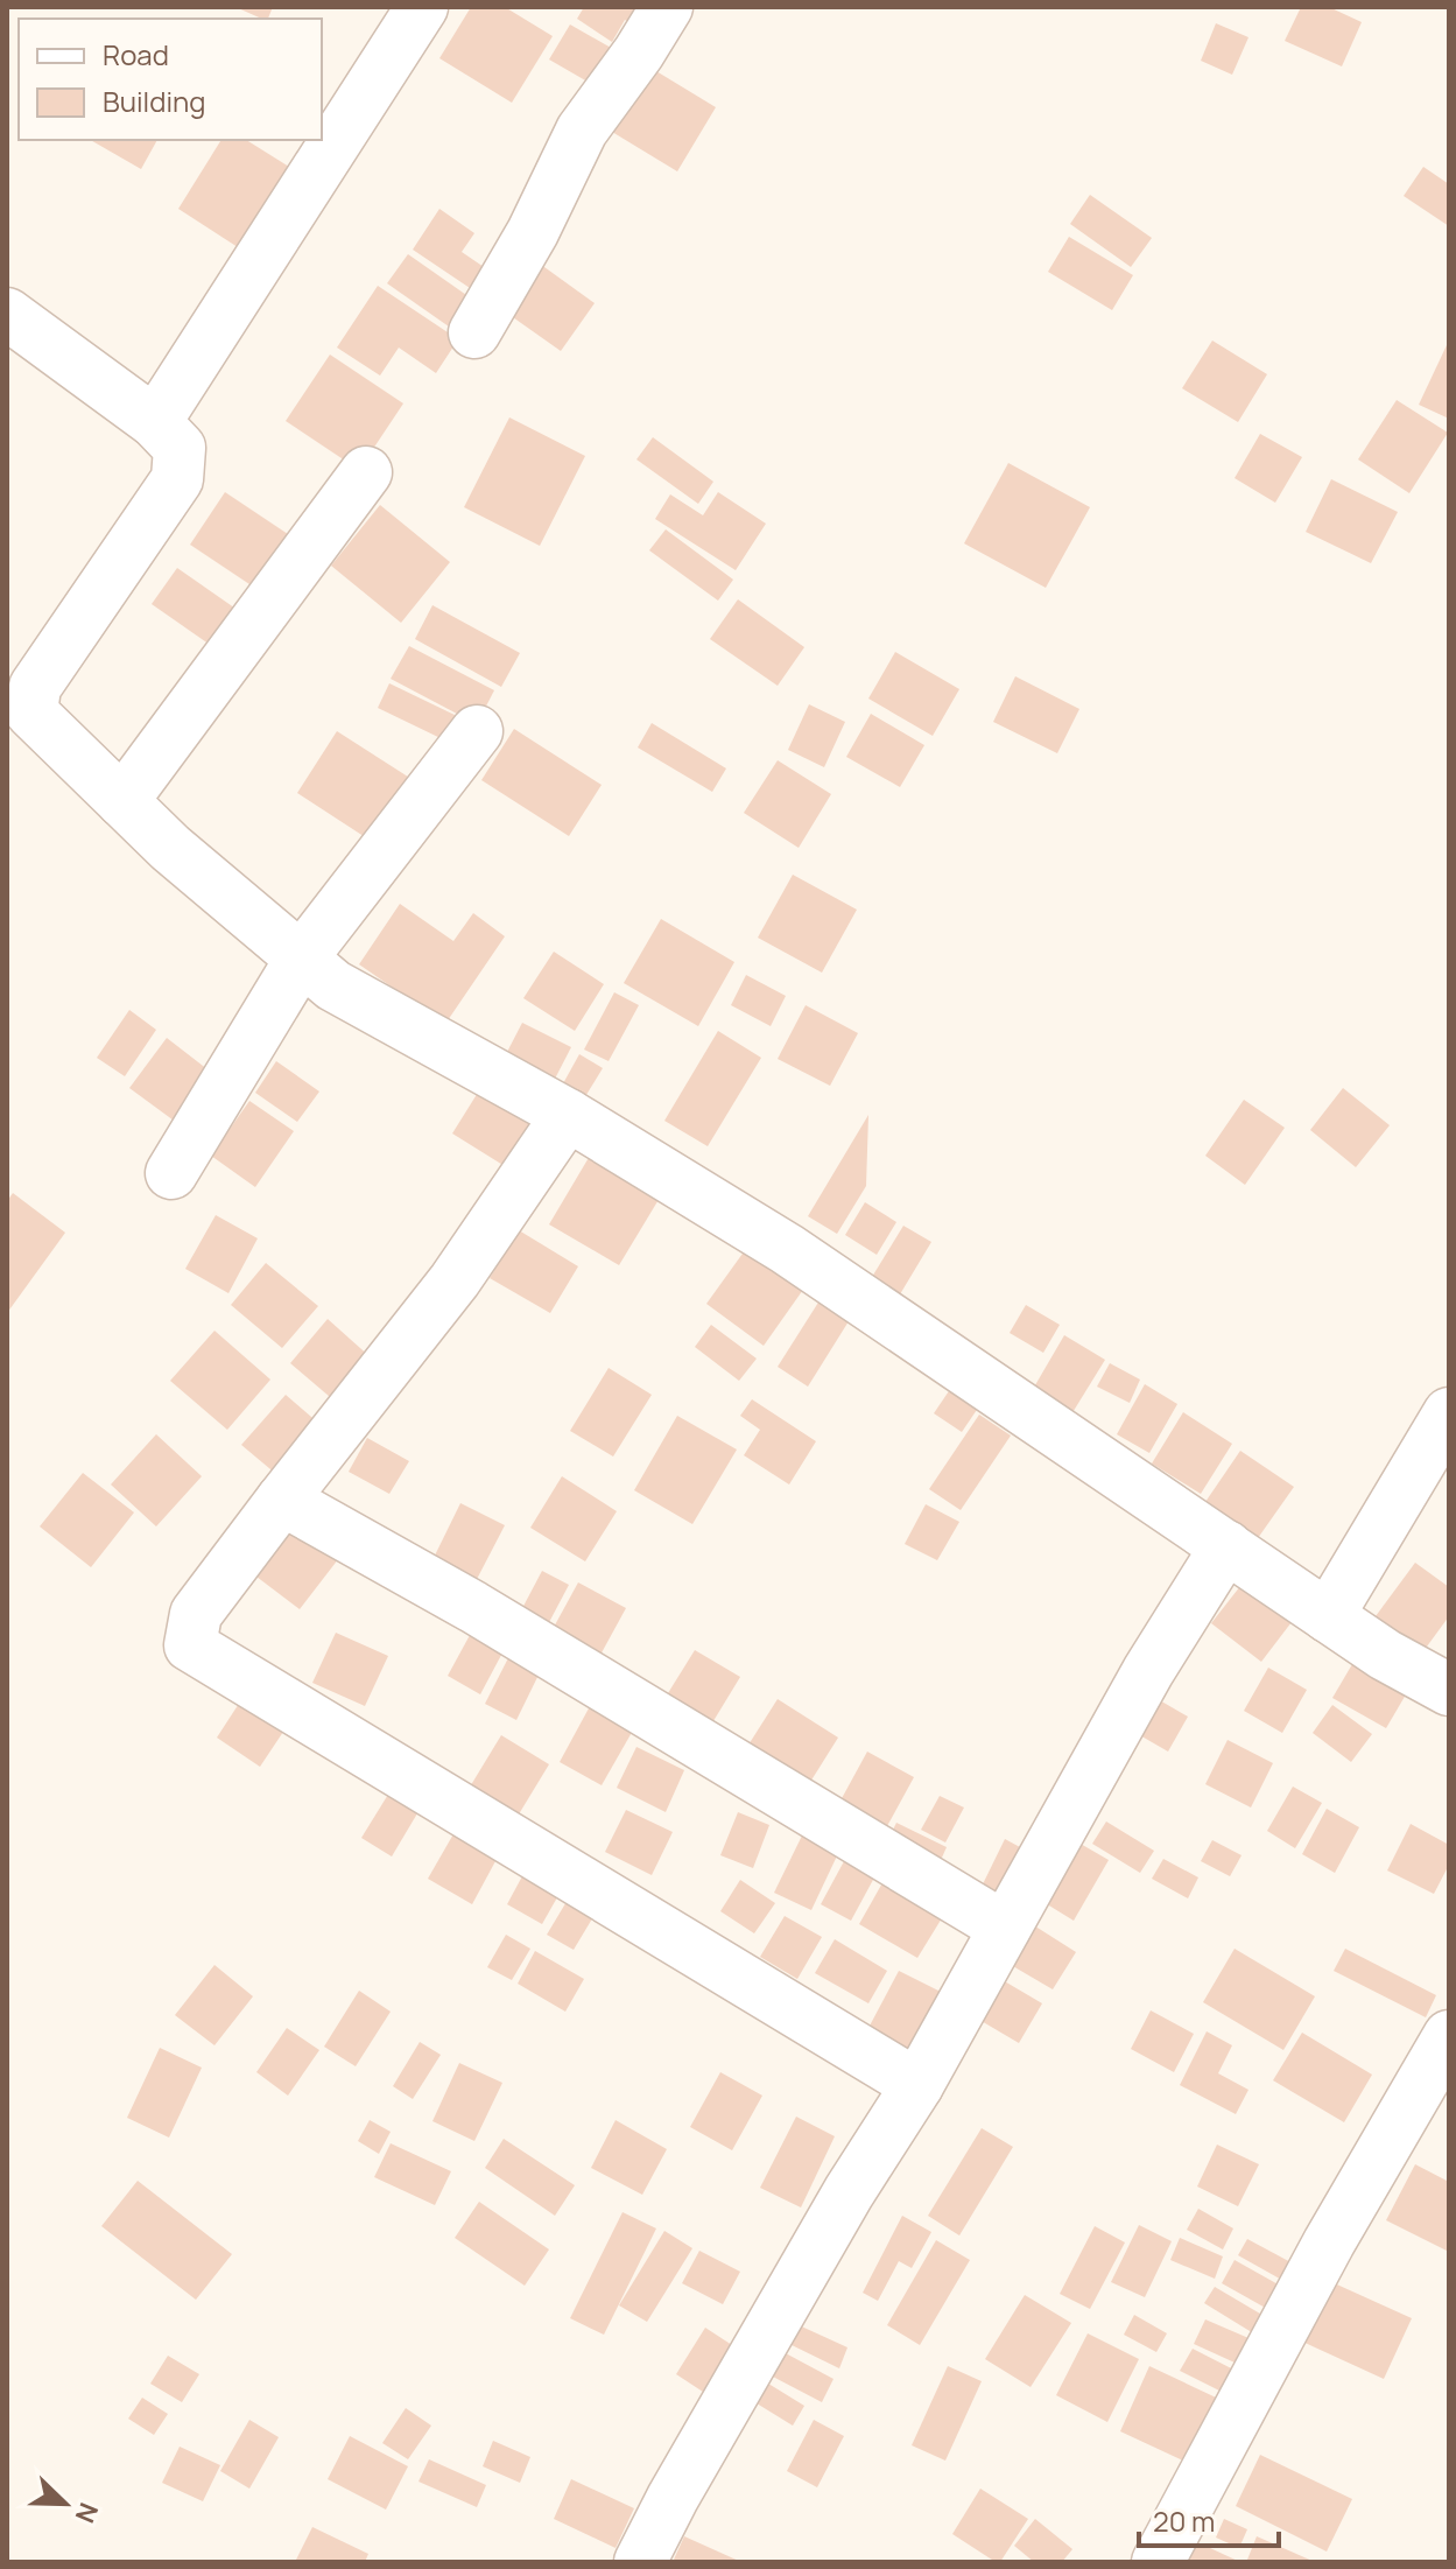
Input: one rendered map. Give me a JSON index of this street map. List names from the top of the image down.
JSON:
{
  "legend": ["Road", "Building"],
  "scale_bar": "20 m",
  "north": "bottom right"
}
